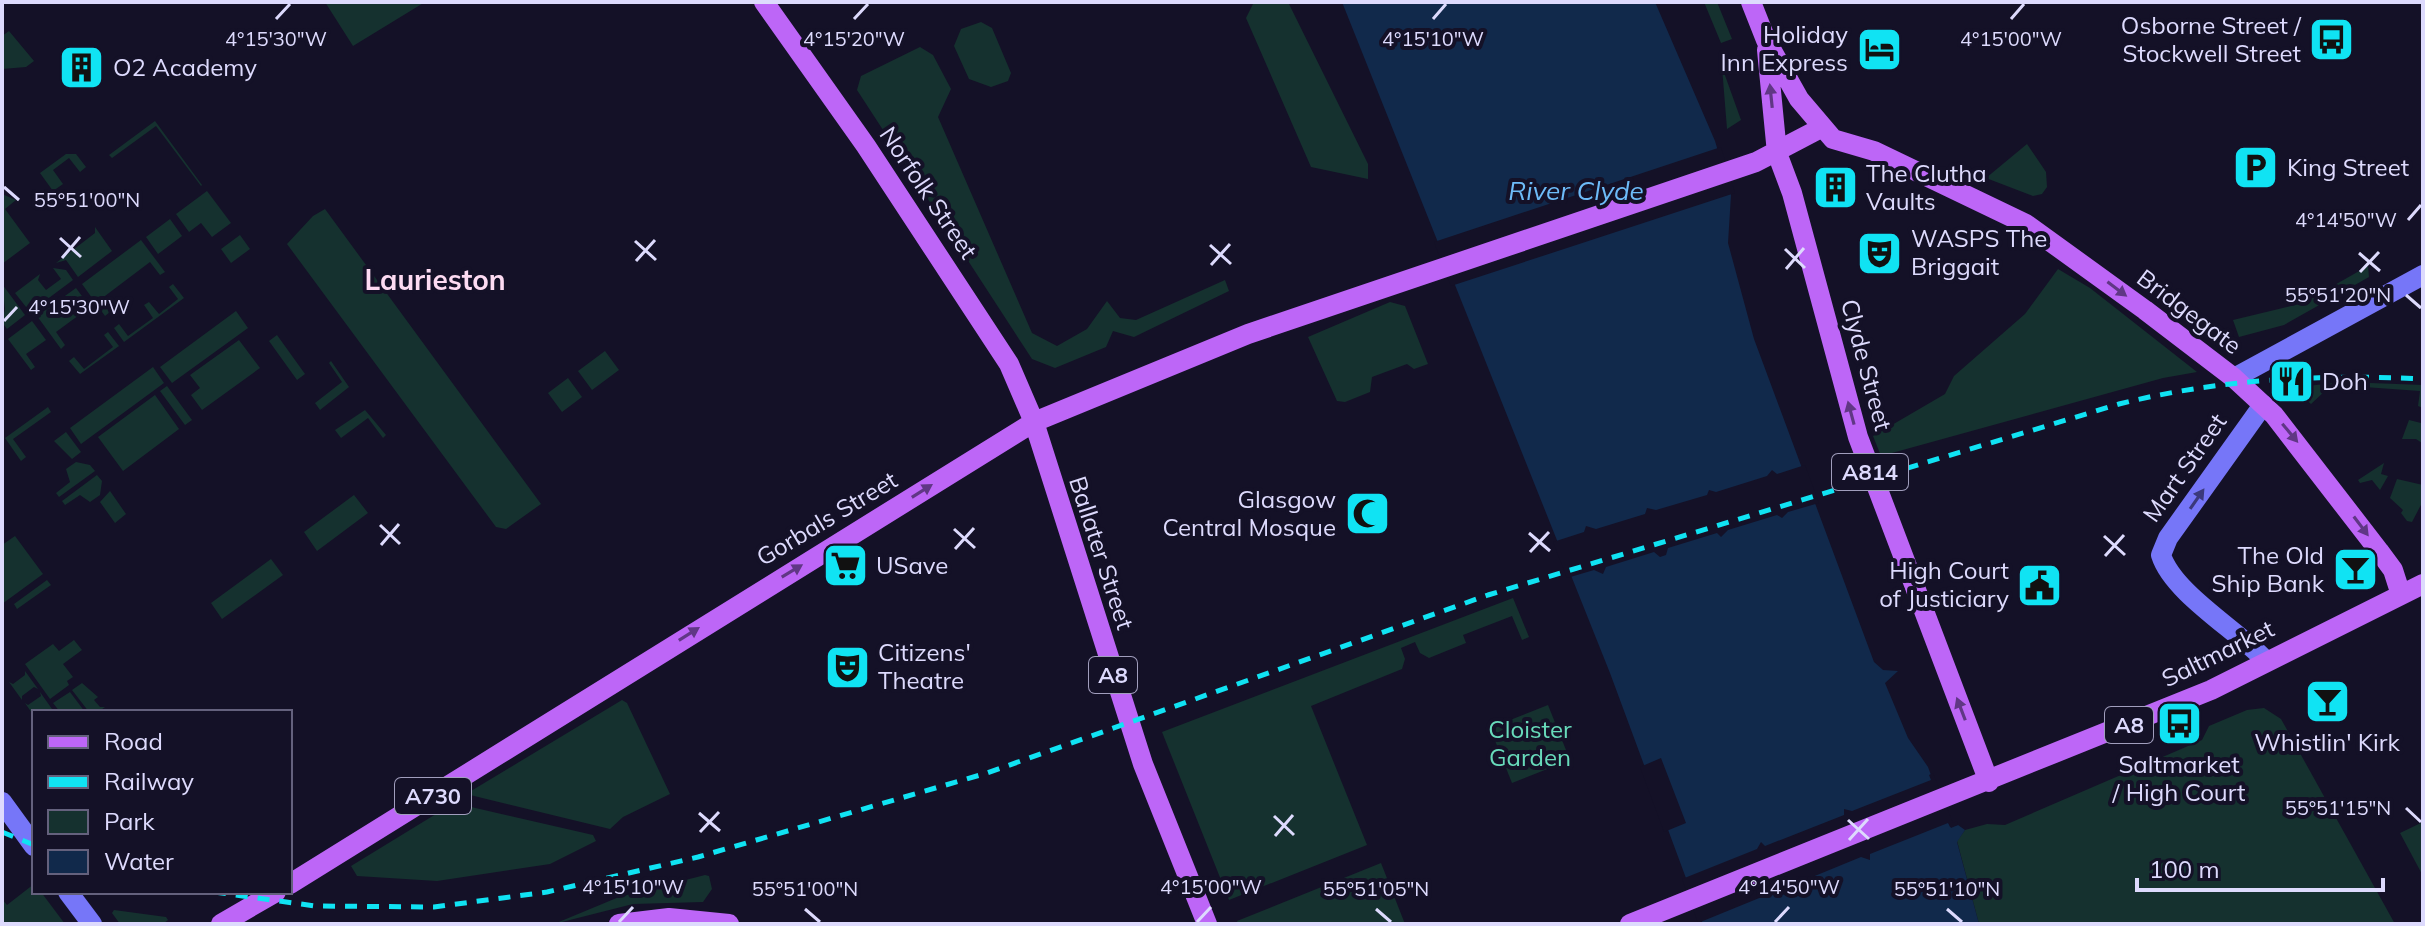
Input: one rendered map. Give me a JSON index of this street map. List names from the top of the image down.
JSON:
{
  "streets": {
    "main road": [
      "Norfolk Street",
      "Bridgegate",
      "Clyde Street",
      "A814",
      "Gorbals Street",
      "Ballater Street",
      "Saltmarket",
      "A8",
      "A730"
    ],
    "street": ["Mart Street"]
  },
  "crossings": [
    ["Norfolk Street", "Gorbals Street"],
    ["Norfolk Street", "Ballater Street"],
    ["Bridgegate", "Clyde Street"],
    ["Bridgegate", "Mart Street"],
    ["Bridgegate", "Gorbals Street"],
    ["Bridgegate", "Saltmarket"],
    ["Clyde Street", "Gorbals Street"],
    ["Clyde Street", "Saltmarket"],
    ["Clyde Street", "A8"],
    ["Mart Street", "Saltmarket"],
    ["Gorbals Street", "Ballater Street"],
    ["Saltmarket", "A8"]
  ],
  "one_way": ["Bridgegate", "Clyde Street", "Gorbals Street"],
  "districts": ["Laurieston"],
  "water": ["River Clyde"],
  "parks": ["Cloister Garden"],
  "places": {
    "bus stop": ["Osborne Street / Stockwell Street", "Saltmarket / High Court"],
    "hotel": ["Holiday Inn Express"],
    "building": ["O2 Academy", "The Clutha Vaults"],
    "parking": ["King Street"],
    "theatre": ["WASPS The Briggait", "Citizens' Theatre"],
    "restaurant": ["Doh"],
    "mosque": ["Glasgow Central Mosque"],
    "supermarket": ["USave"],
    "bar": ["The Old Ship Bank", "Whistlin' Kirk"],
    "public building": ["High Court of Justiciary"]
  },
  "legend": [
    "Road",
    "Railway",
    "Park",
    "Water"
  ],
  "scale_bar": "100 m",
  "coordinates": [
    "4°15'30\"W",
    "4°15'20\"W",
    "4°15'10\"W",
    "4°15'00\"W",
    "55°51'00\"N",
    "4°14'50\"W",
    "55°51'20\"N",
    "55°51'15\"N",
    "55°51'05\"N",
    "55°51'10\"N"
  ]
}
